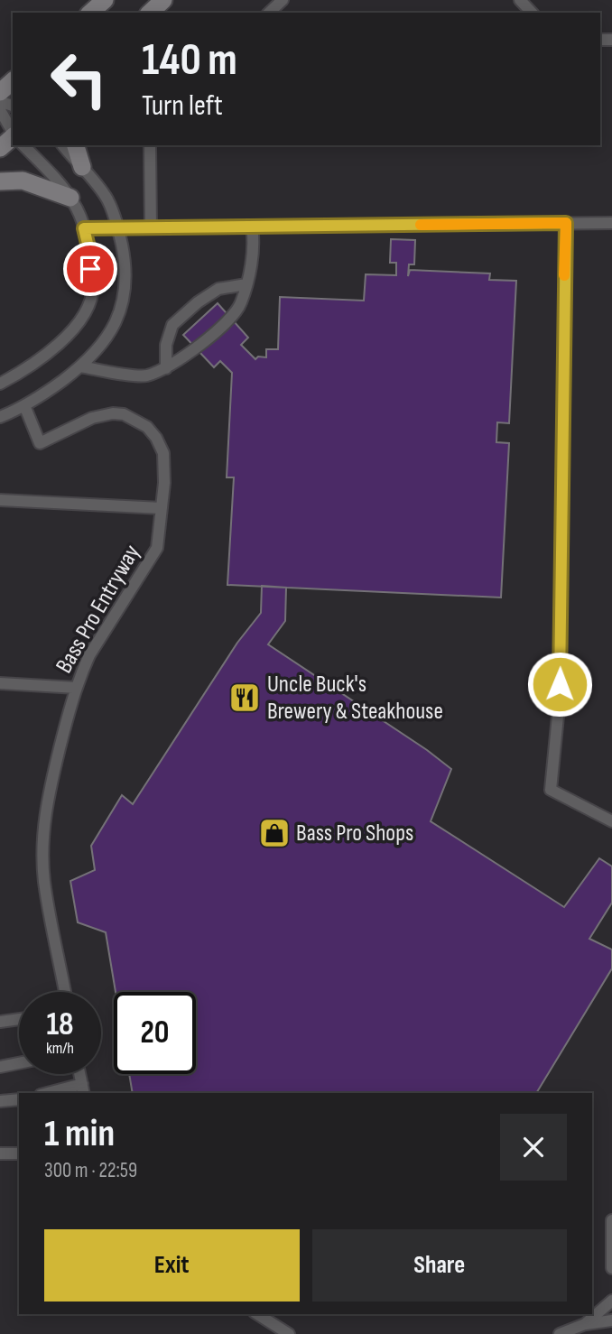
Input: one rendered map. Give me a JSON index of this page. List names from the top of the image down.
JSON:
{
  "streets": {
    "lane": ["Bass Pro Entryway"]
  },
  "places": {
    "restaurant": ["Uncle Buck's Brewery & Steakhouse"],
    "shop": ["Bass Pro Shops"]
  },
  "page": {
    "turn": ["140 m", "Turn left"],
    "speed": "18 km/h",
    "limit": "20",
    "heading": ["1 min", "300 m · 22:59"],
    "buttons": ["Exit", "Share"]
  }
}
